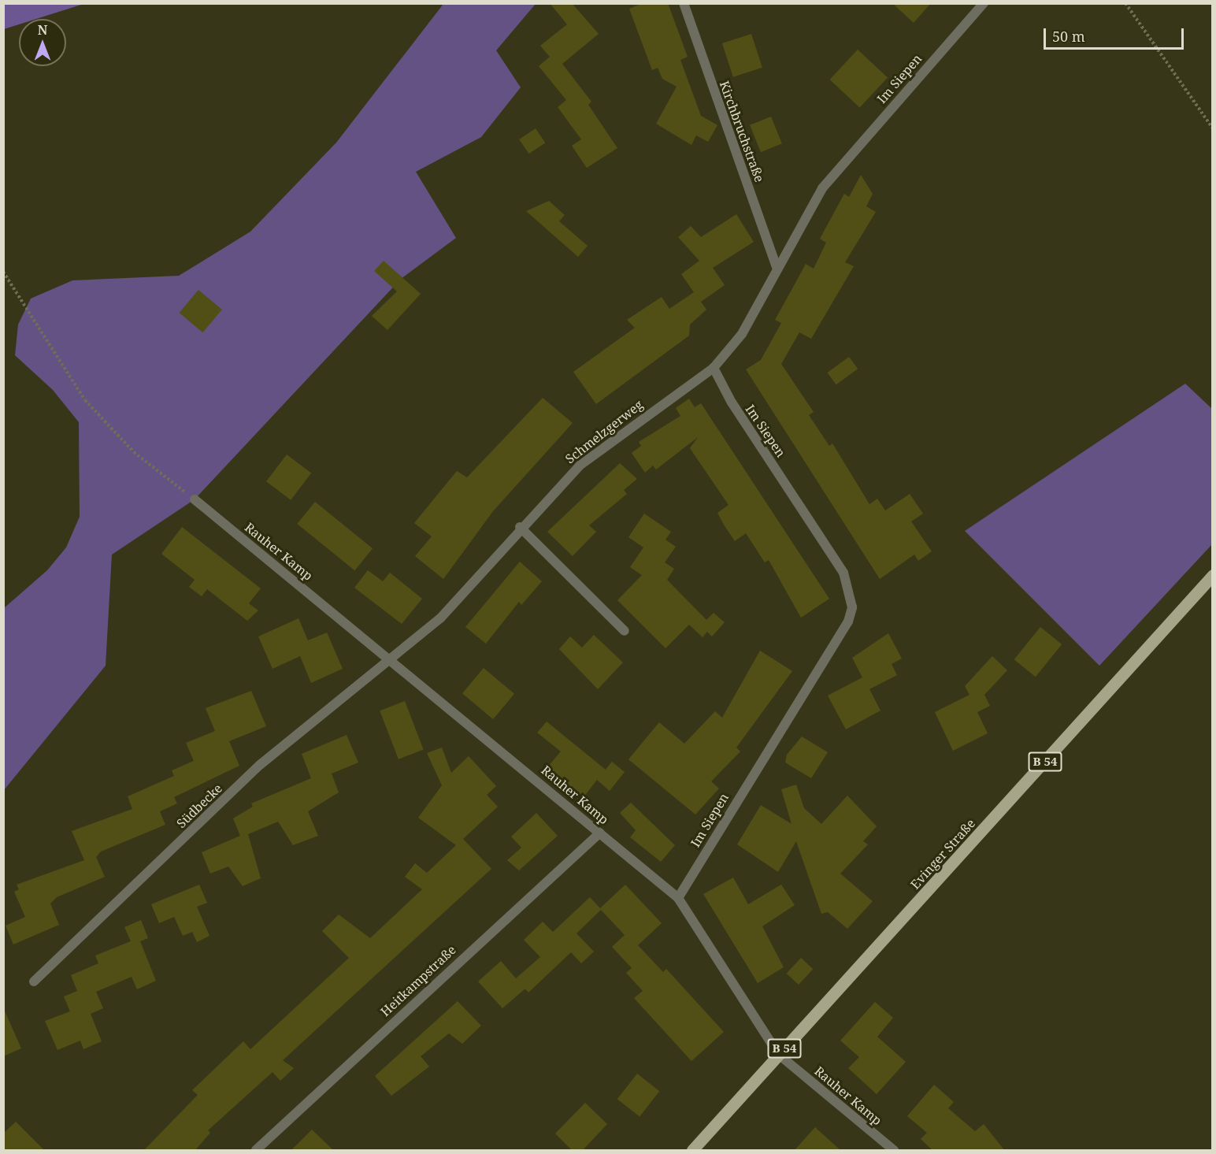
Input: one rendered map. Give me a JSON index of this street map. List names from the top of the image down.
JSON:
{
  "streets": {
    "main road": ["B 54", "Evinger Straße"],
    "street": [
      "Im Siepen",
      "Kirchbruchstraße",
      "Schmelzgerweg",
      "Rauher Kamp",
      "Südbecke",
      "Heitkampstraße"
    ]
  },
  "crossings": [
    ["Im Siepen", "Kirchbruchstraße"],
    ["Im Siepen", "Schmelzgerweg"],
    ["Im Siepen", "Rauher Kamp"],
    ["Schmelzgerweg", "Rauher Kamp"],
    ["Schmelzgerweg", "Südbecke"],
    ["Rauher Kamp", "Südbecke"],
    ["Rauher Kamp", "Evinger Straße"],
    ["Rauher Kamp", "Heitkampstraße"]
  ],
  "scale_bar": "50 m",
  "north": "top"
}
